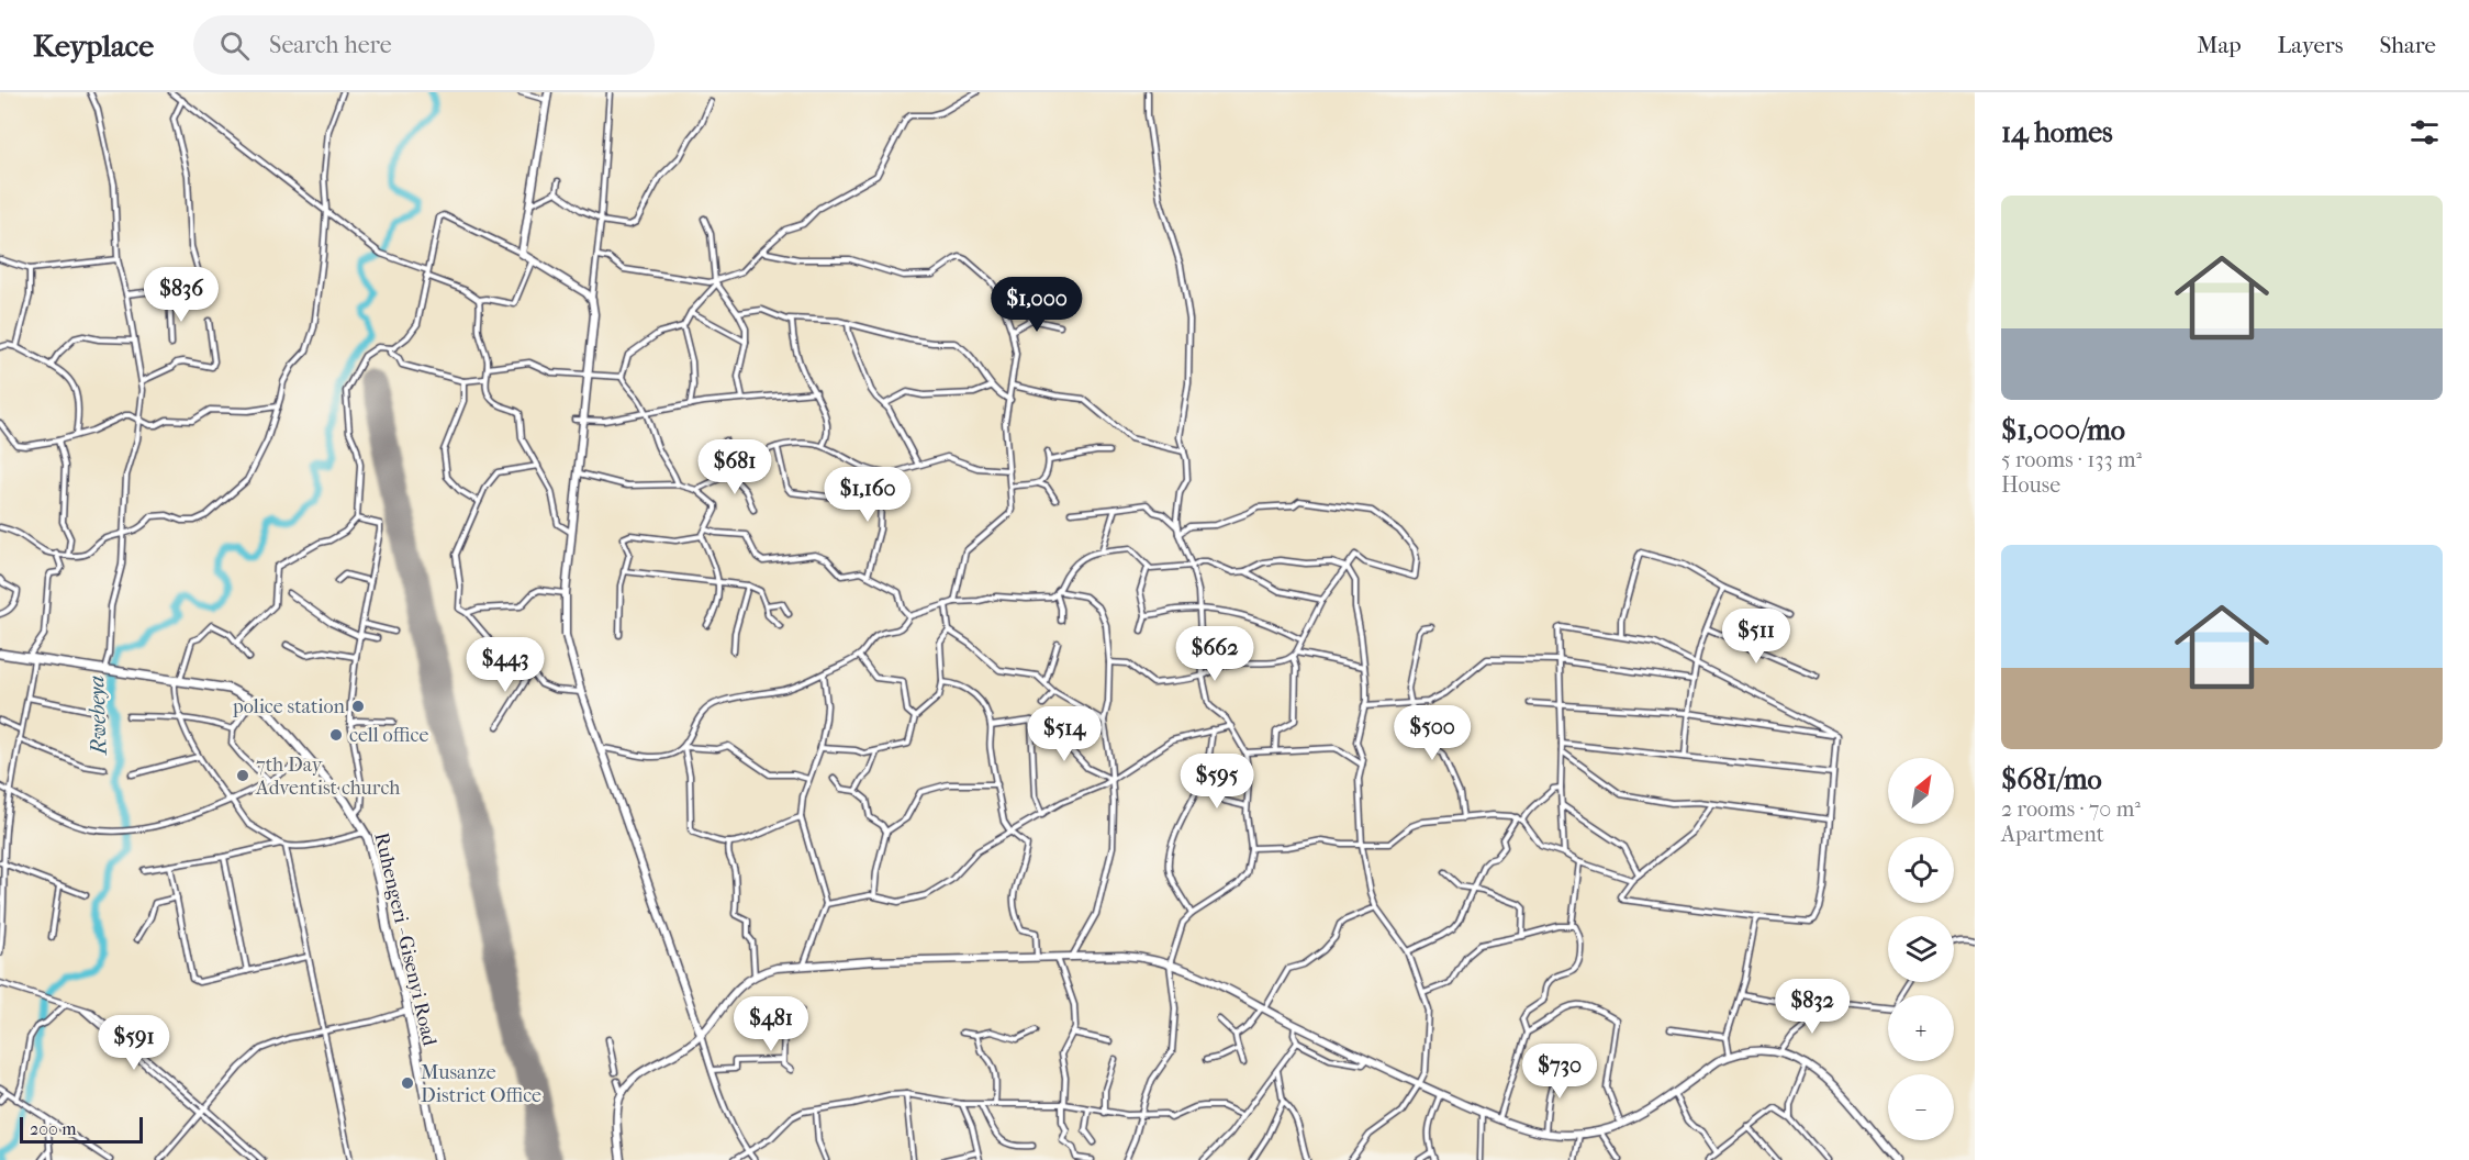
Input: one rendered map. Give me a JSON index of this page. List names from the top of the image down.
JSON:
{
  "streets": {
    "highway": ["Ruhengeri - Gisenyi Road"]
  },
  "water": ["Rwebeya"],
  "places": [
    "police station",
    "cell office",
    "7th Day Adventist church",
    "Musanze District Office"
  ],
  "scale_bar": "200 m",
  "north": "top right",
  "page": {
    "header": "Keyplace",
    "search": "Search here",
    "nav": ["Map", "Layers", "Share"],
    "heading": "14 homes",
    "list": [
      {
        "name": "$1,000/mo",
        "note": "5 rooms · 133 m² · House"
      },
      {
        "name": "$681/mo",
        "note": "2 rooms · 70 m² · Apartment"
      }
    ],
    "price": [
      "$836",
      "$1,000",
      "$681",
      "$1,160",
      "$511",
      "$662",
      "$443",
      "$500",
      "$514",
      "$595",
      "$832",
      "$481",
      "$591",
      "$730"
    ],
    "map_buttons": ["+", "−"],
    "scale": "200 m"
  }
}
